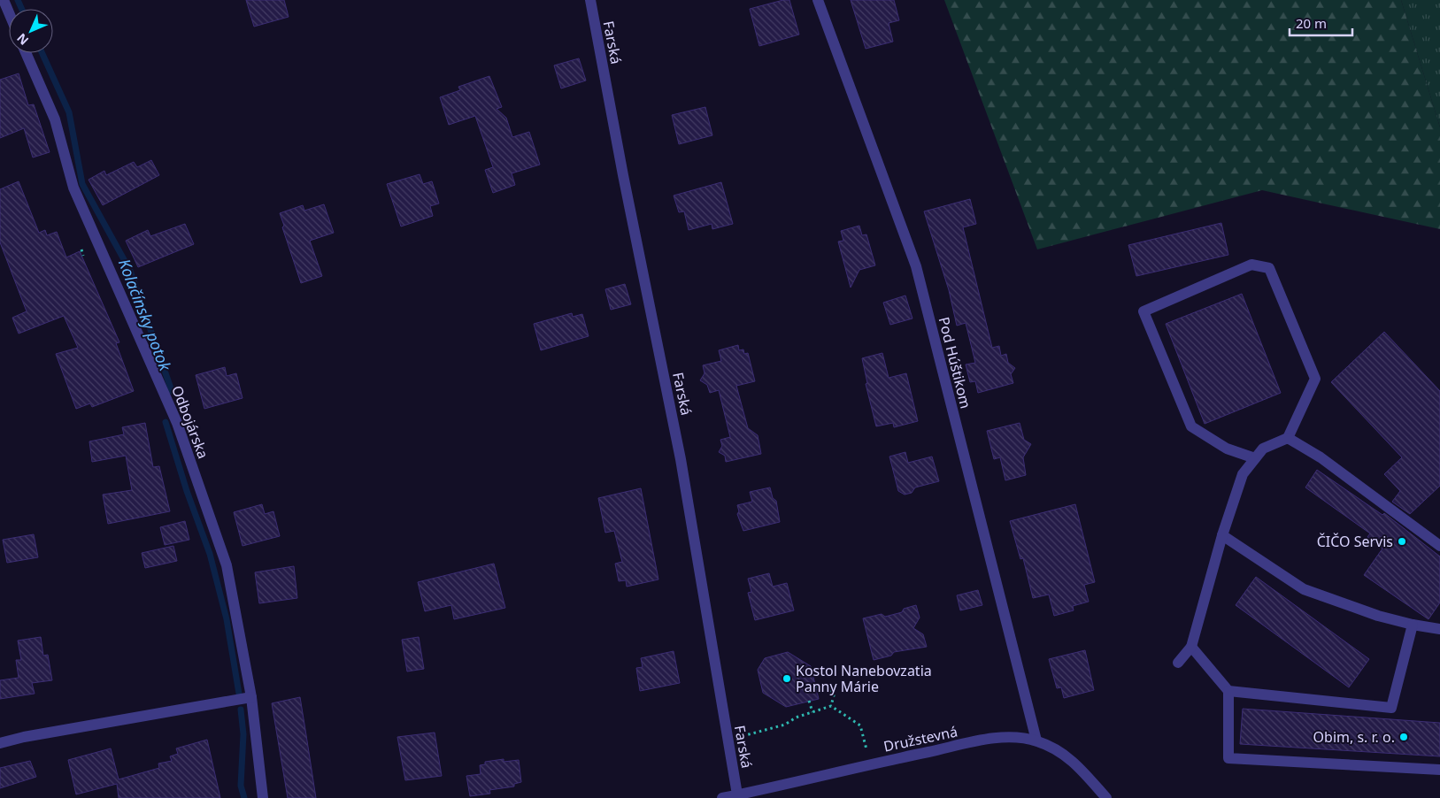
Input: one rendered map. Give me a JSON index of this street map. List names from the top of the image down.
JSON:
{
  "streets": {
    "street": [
      "Farská",
      "Pod Húštikom",
      "Odbojárska",
      "Družstevná"
    ]
  },
  "crossings": [
    ["Farská", "Družstevná"],
    ["Pod Húštikom", "Družstevná"]
  ],
  "water": ["Kolačínsky potok"],
  "places": ["ČIČO Servis", "Kostol Nanebovzatia Panny Márie", "Obim, s. r. o."],
  "scale_bar": "20 m",
  "north": "bottom left"
}
